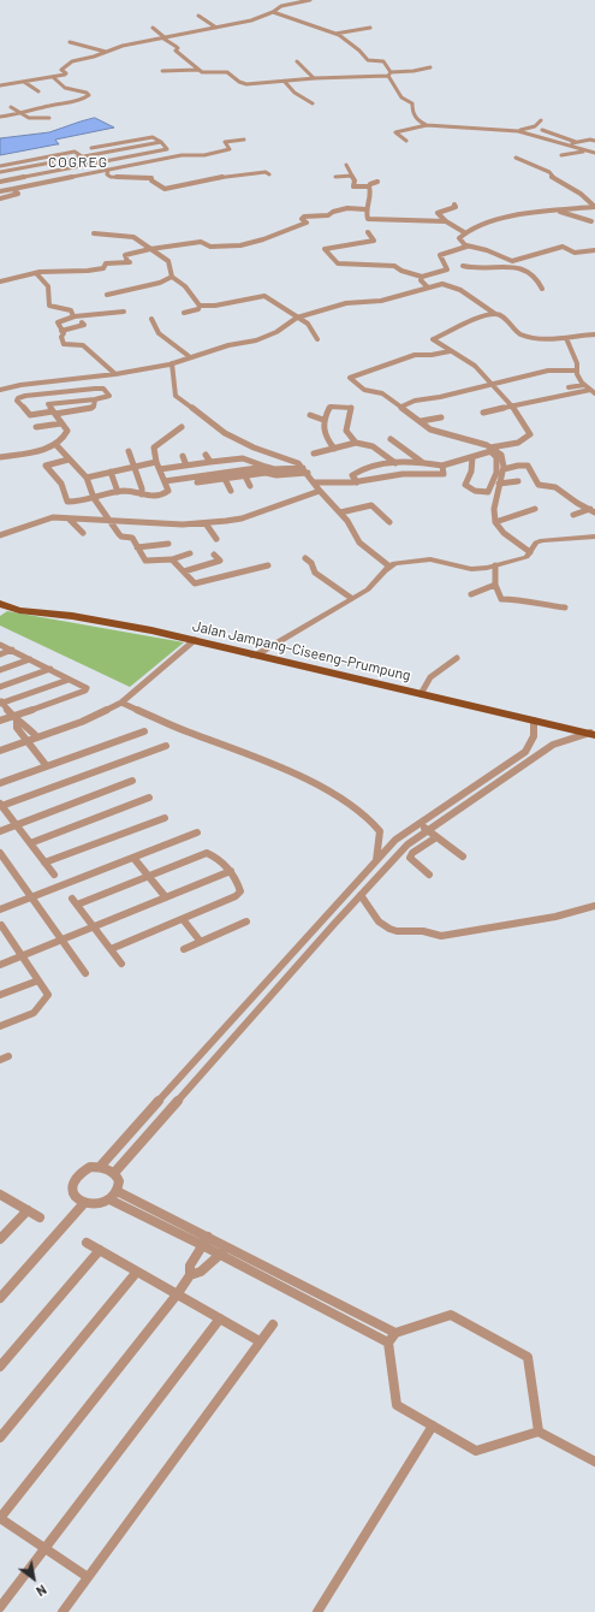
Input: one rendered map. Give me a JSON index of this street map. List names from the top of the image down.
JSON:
{
  "streets": {
    "main road": ["Jalan Jampang–Ciseeng–Prumpung"]
  },
  "districts": ["COGREG"],
  "north": "bottom right"
}
